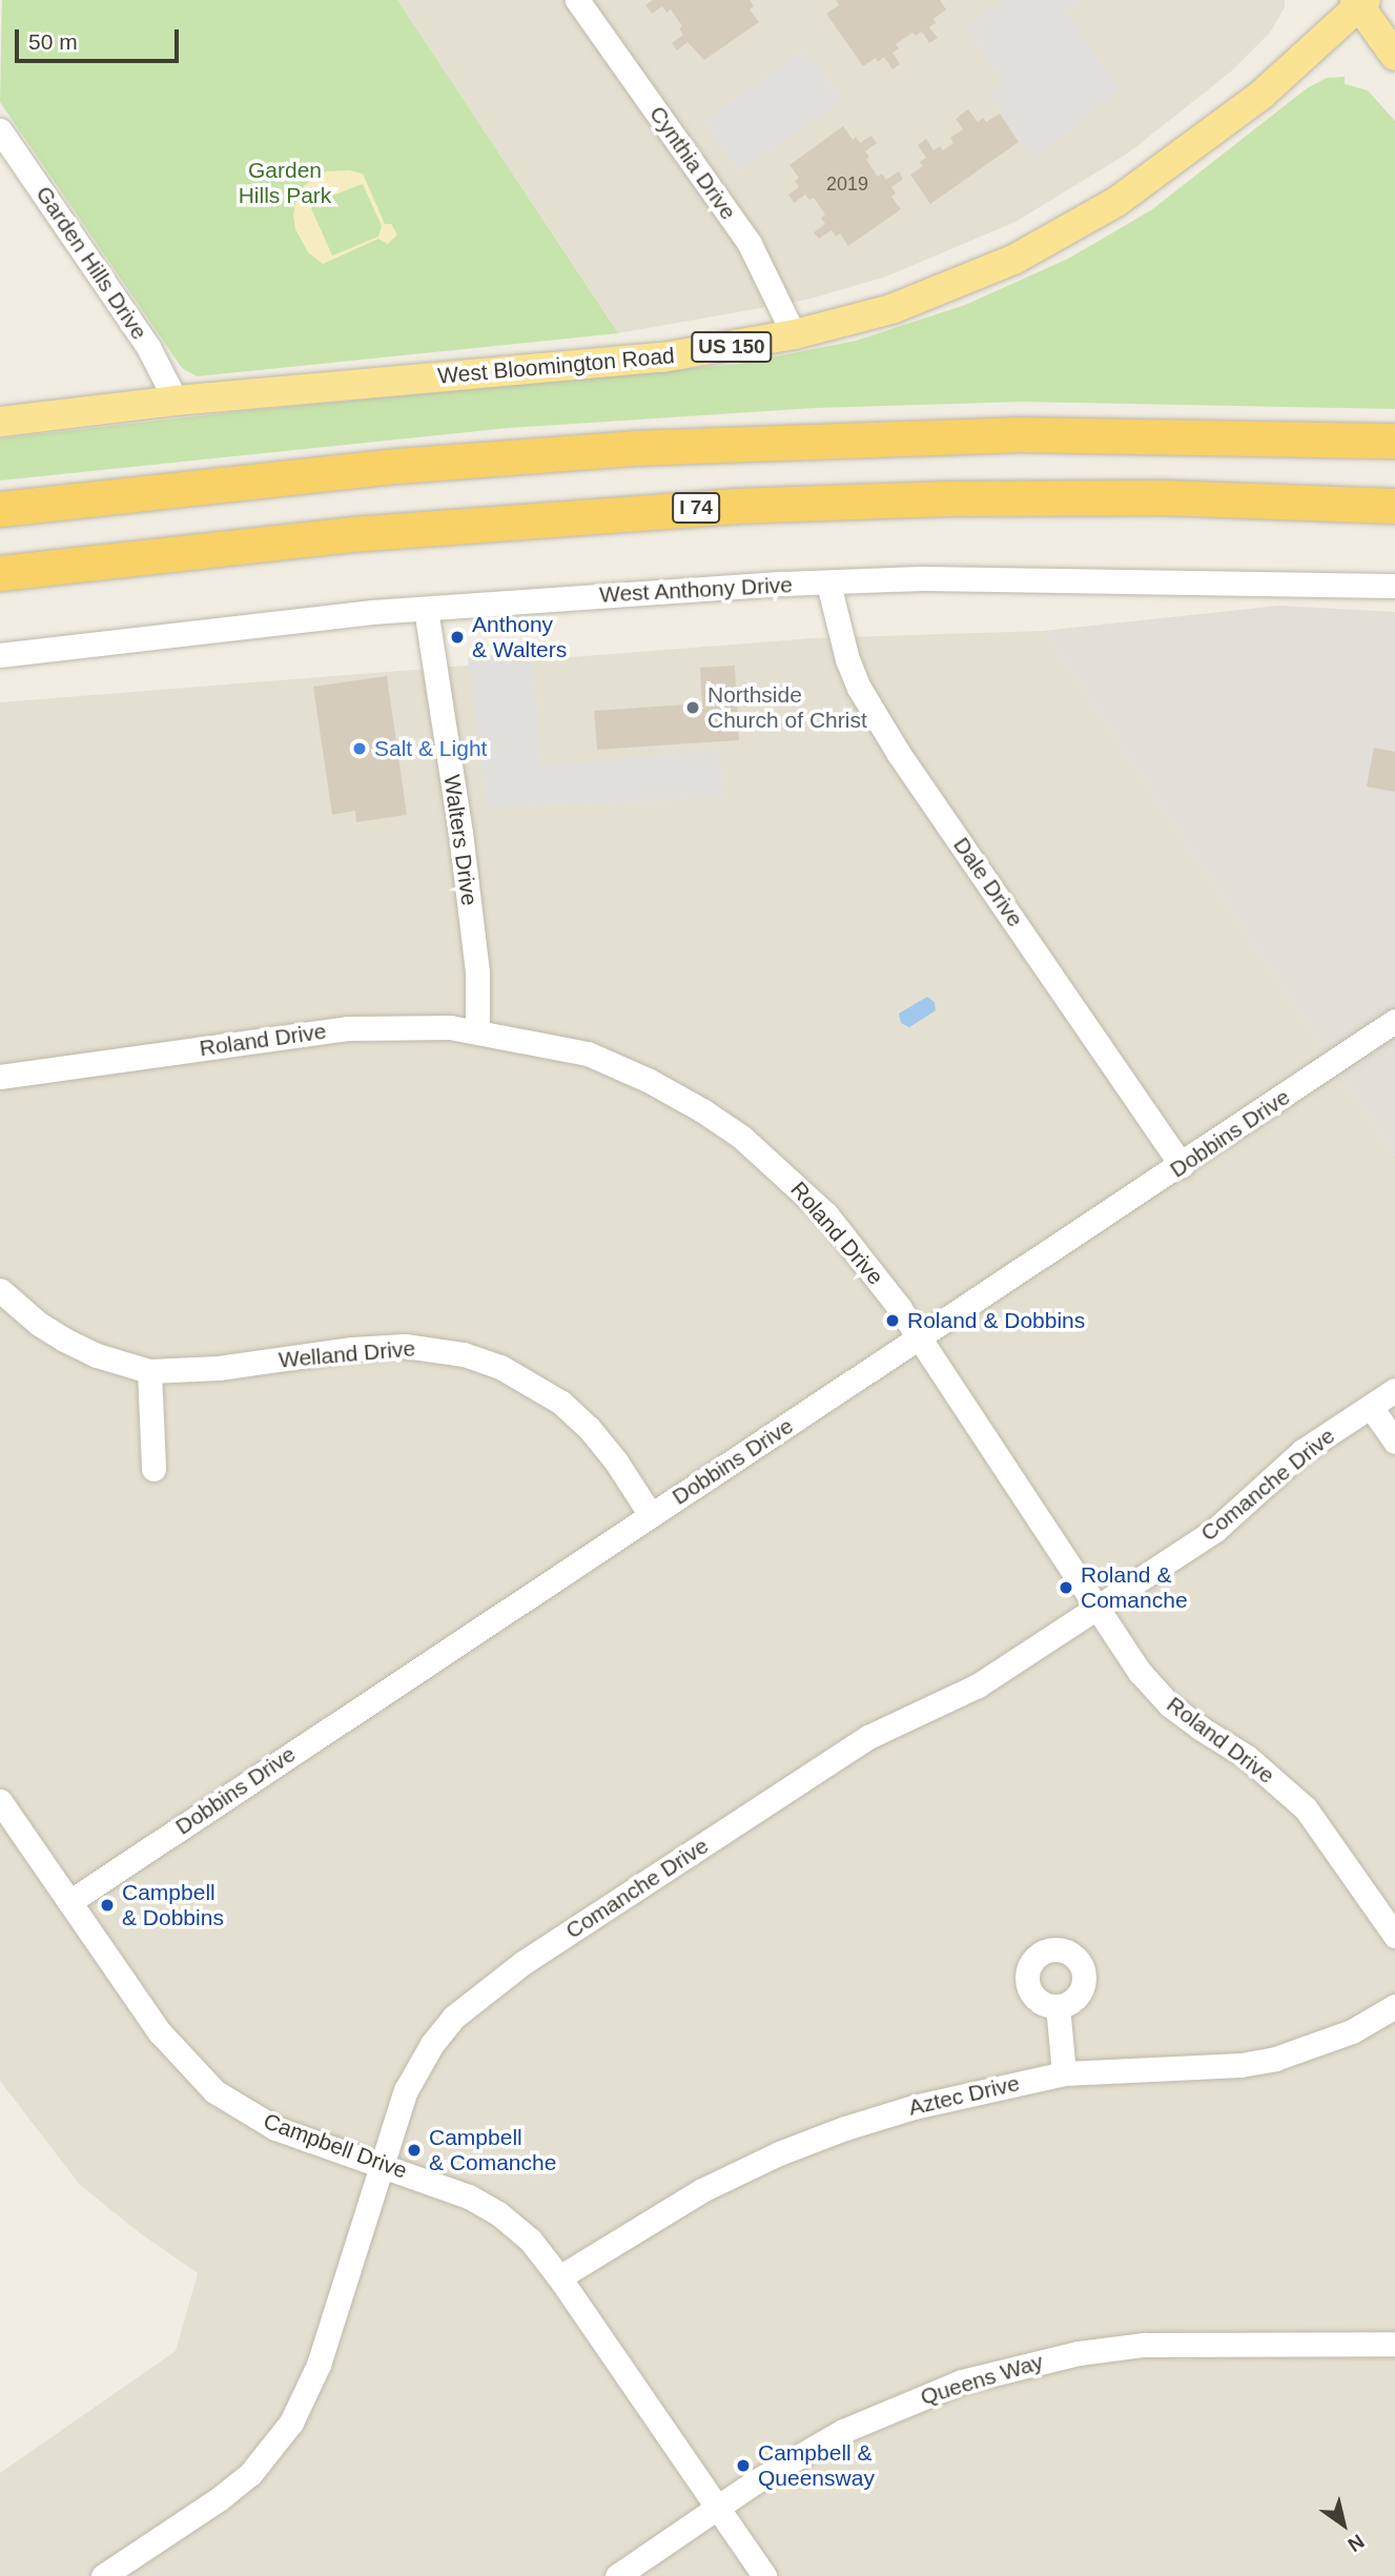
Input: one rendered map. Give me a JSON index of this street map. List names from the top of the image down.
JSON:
{
  "streets": {
    "highway": ["I 74"],
    "main road": ["US 150", "West Bloomington Road"],
    "street": [
      "Cynthia Drive",
      "Garden Hills Drive",
      "West Anthony Drive",
      "Walters Drive",
      "Dale Drive",
      "Roland Drive",
      "Dobbins Drive",
      "Welland Drive",
      "Comanche Drive",
      "Aztec Drive",
      "Campbell Drive",
      "Queens Way"
    ]
  },
  "crossings": [
    ["Cynthia Drive", "West Bloomington Road"],
    ["Garden Hills Drive", "West Bloomington Road"],
    ["West Anthony Drive", "Walters Drive"],
    ["West Anthony Drive", "Dale Drive"],
    ["Walters Drive", "Roland Drive"],
    ["Dale Drive", "Dobbins Drive"],
    ["Roland Drive", "Dobbins Drive"],
    ["Roland Drive", "Comanche Drive"],
    ["Dobbins Drive", "Welland Drive"],
    ["Dobbins Drive", "Campbell Drive"],
    ["Comanche Drive", "Campbell Drive"],
    ["Aztec Drive", "Campbell Drive"],
    ["Campbell Drive", "Queens Way"]
  ],
  "parks": ["Garden Hills Park"],
  "places": [
    "Anthony & Walters",
    "Northside Church of Christ",
    "Salt & Light",
    "Roland & Dobbins",
    "Roland & Comanche",
    "Campbell & Dobbins",
    "Campbell & Comanche",
    "Campbell & Queensway"
  ],
  "house_numbers": ["2019"],
  "scale_bar": "50 m",
  "north": "bottom right"
}
